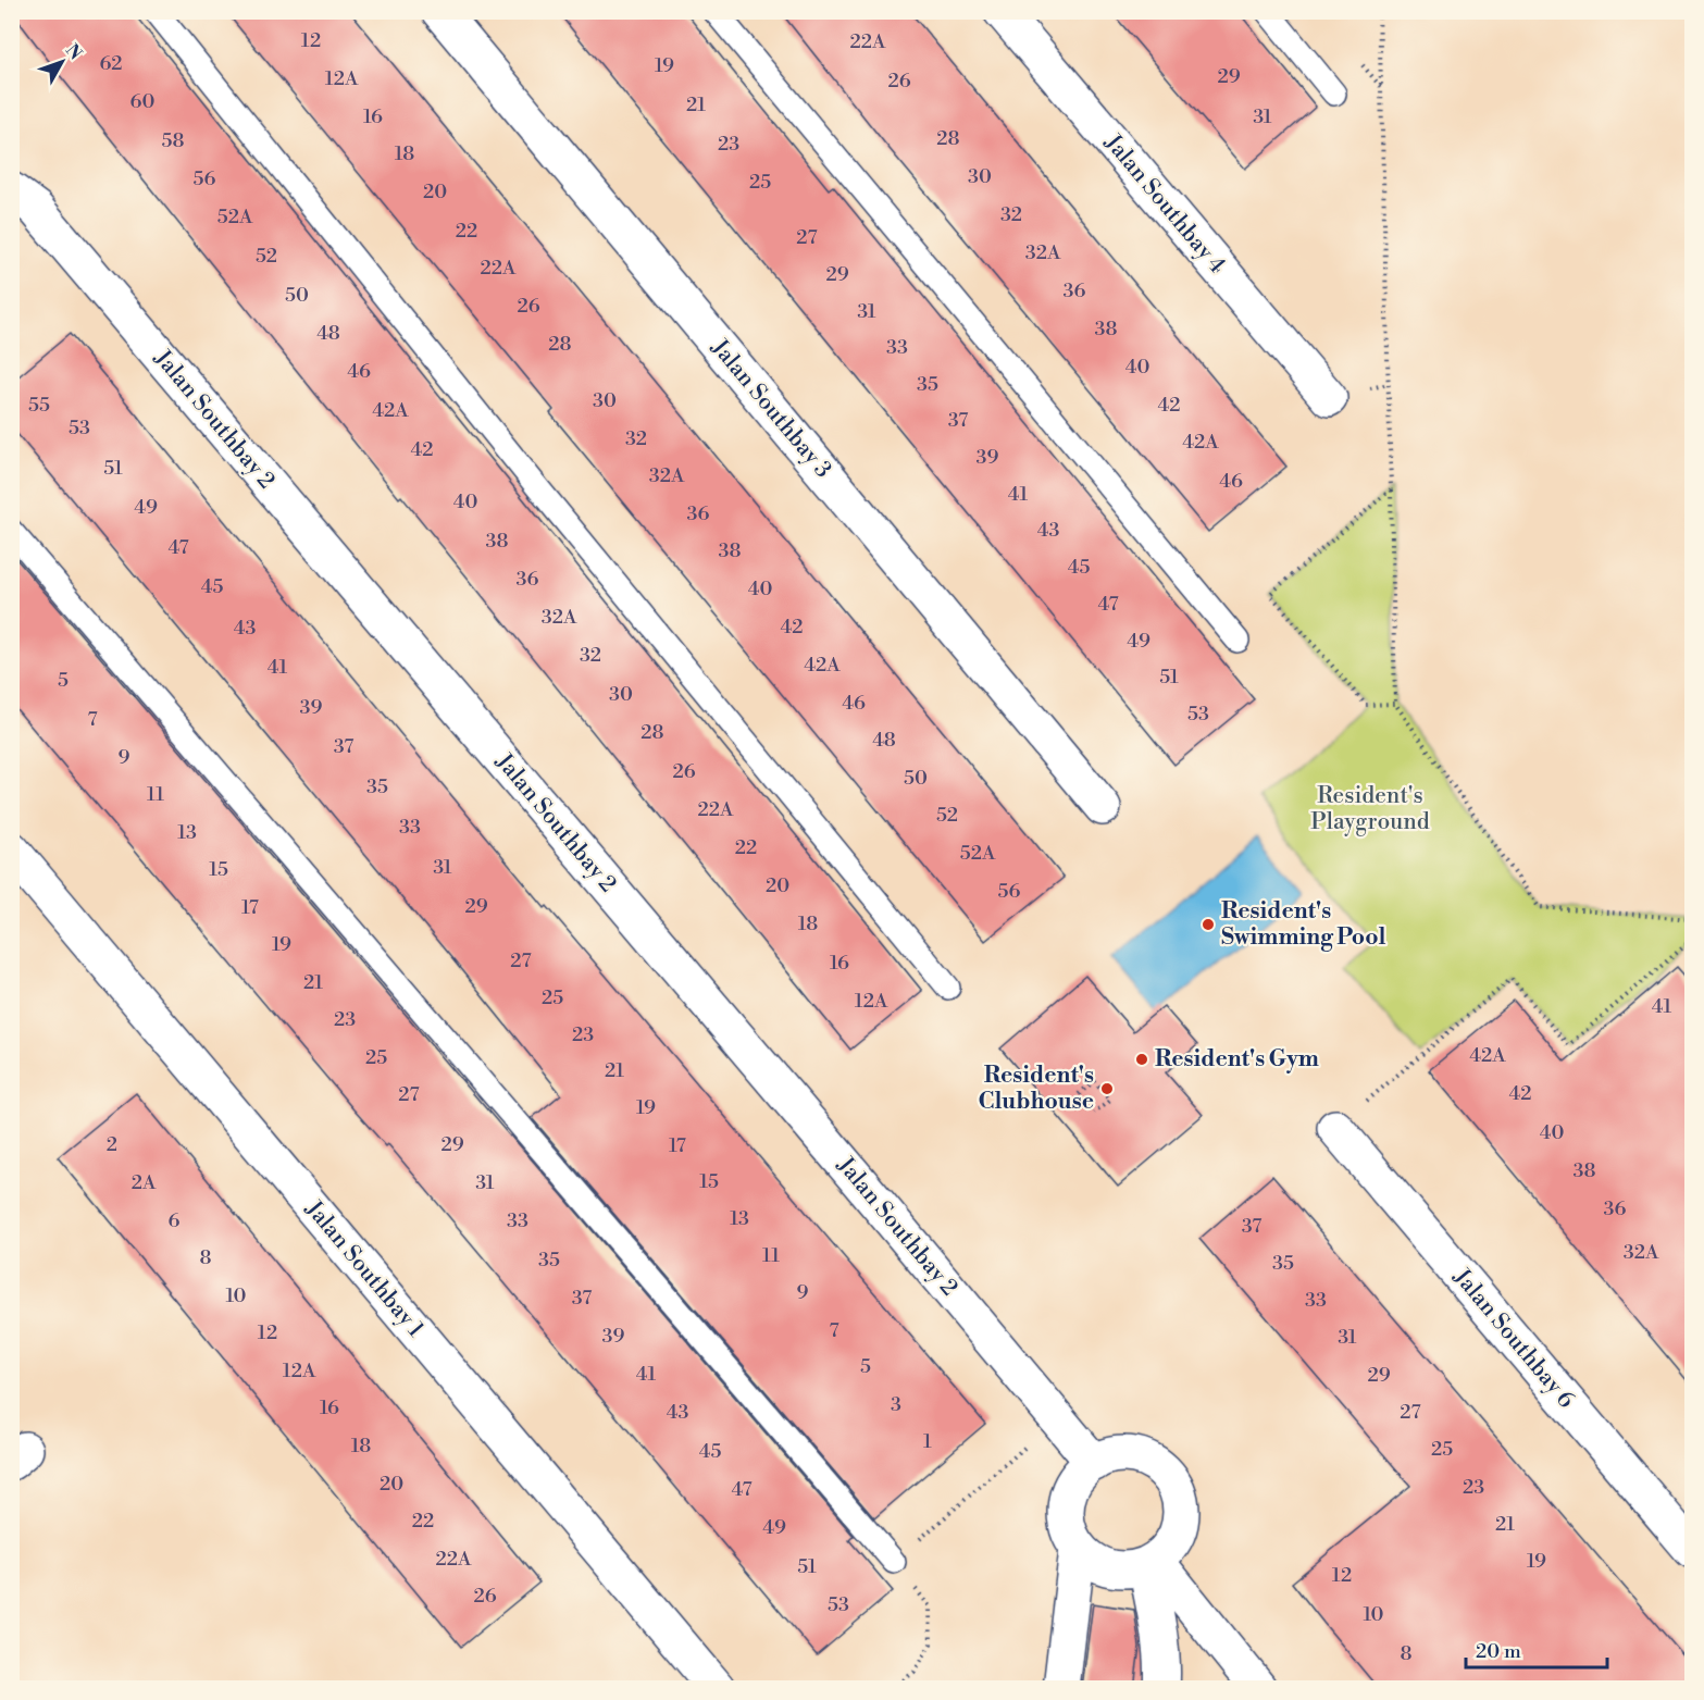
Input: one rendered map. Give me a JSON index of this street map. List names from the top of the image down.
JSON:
{
  "streets": {
    "street": [
      "Jalan Southbay 4",
      "Jalan Southbay 3",
      "Jalan Southbay 2",
      "Jalan Southbay 1",
      "Jalan Southbay 6"
    ]
  },
  "parks": ["Resident's Playground"],
  "places": ["Resident's Swimming Pool", "Resident's Gym", "Resident's Clubhouse"],
  "house_numbers": [
    "12",
    "22A",
    "62",
    "19",
    "29",
    "12A",
    "26",
    "60",
    "21",
    "16",
    "31",
    "28",
    "58",
    "23",
    "18",
    "30",
    "56",
    "25",
    "20",
    "32",
    "52A",
    "22",
    "27",
    "32A",
    "52",
    "22A",
    "29",
    "36",
    "50",
    "26",
    "31",
    "38",
    "48",
    "28",
    "33",
    "40",
    "46",
    "35",
    "30",
    "55",
    "42",
    "42A",
    "37",
    "53",
    "32",
    "42A",
    "42",
    "39",
    "51",
    "32A",
    "46",
    "41",
    "40",
    "49",
    "36",
    "43",
    "38",
    "47",
    "38",
    "45",
    "36",
    "45",
    "40",
    "47",
    "32A",
    "42",
    "43",
    "49",
    "32",
    "42A",
    "41",
    "51",
    "5",
    "30",
    "46",
    "39",
    "53",
    "7",
    "28",
    "48",
    "37",
    "9",
    "26",
    "50",
    "35",
    "11",
    "22A",
    "52",
    "33",
    "13",
    "22",
    "52A",
    "31",
    "15",
    "20",
    "56",
    "29",
    "17",
    "18",
    "19",
    "27",
    "16",
    "21",
    "25",
    "12A",
    "41",
    "23",
    "23",
    "42A",
    "25",
    "21",
    "42",
    "27",
    "19",
    "40",
    "2",
    "29",
    "17",
    "38",
    "15",
    "2A",
    "31",
    "36",
    "13",
    "6",
    "33",
    "37",
    "32A",
    "11",
    "8",
    "35",
    "35",
    "9",
    "10",
    "37",
    "33",
    "7",
    "12",
    "39",
    "31",
    "5",
    "12A",
    "41",
    "29",
    "3",
    "16",
    "43",
    "27",
    "1",
    "18",
    "25",
    "45",
    "20",
    "23",
    "47",
    "22",
    "21",
    "49",
    "22A",
    "19",
    "51",
    "12",
    "26",
    "53",
    "10",
    "8"
  ],
  "scale_bar": "20 m",
  "north": "top right"
}
